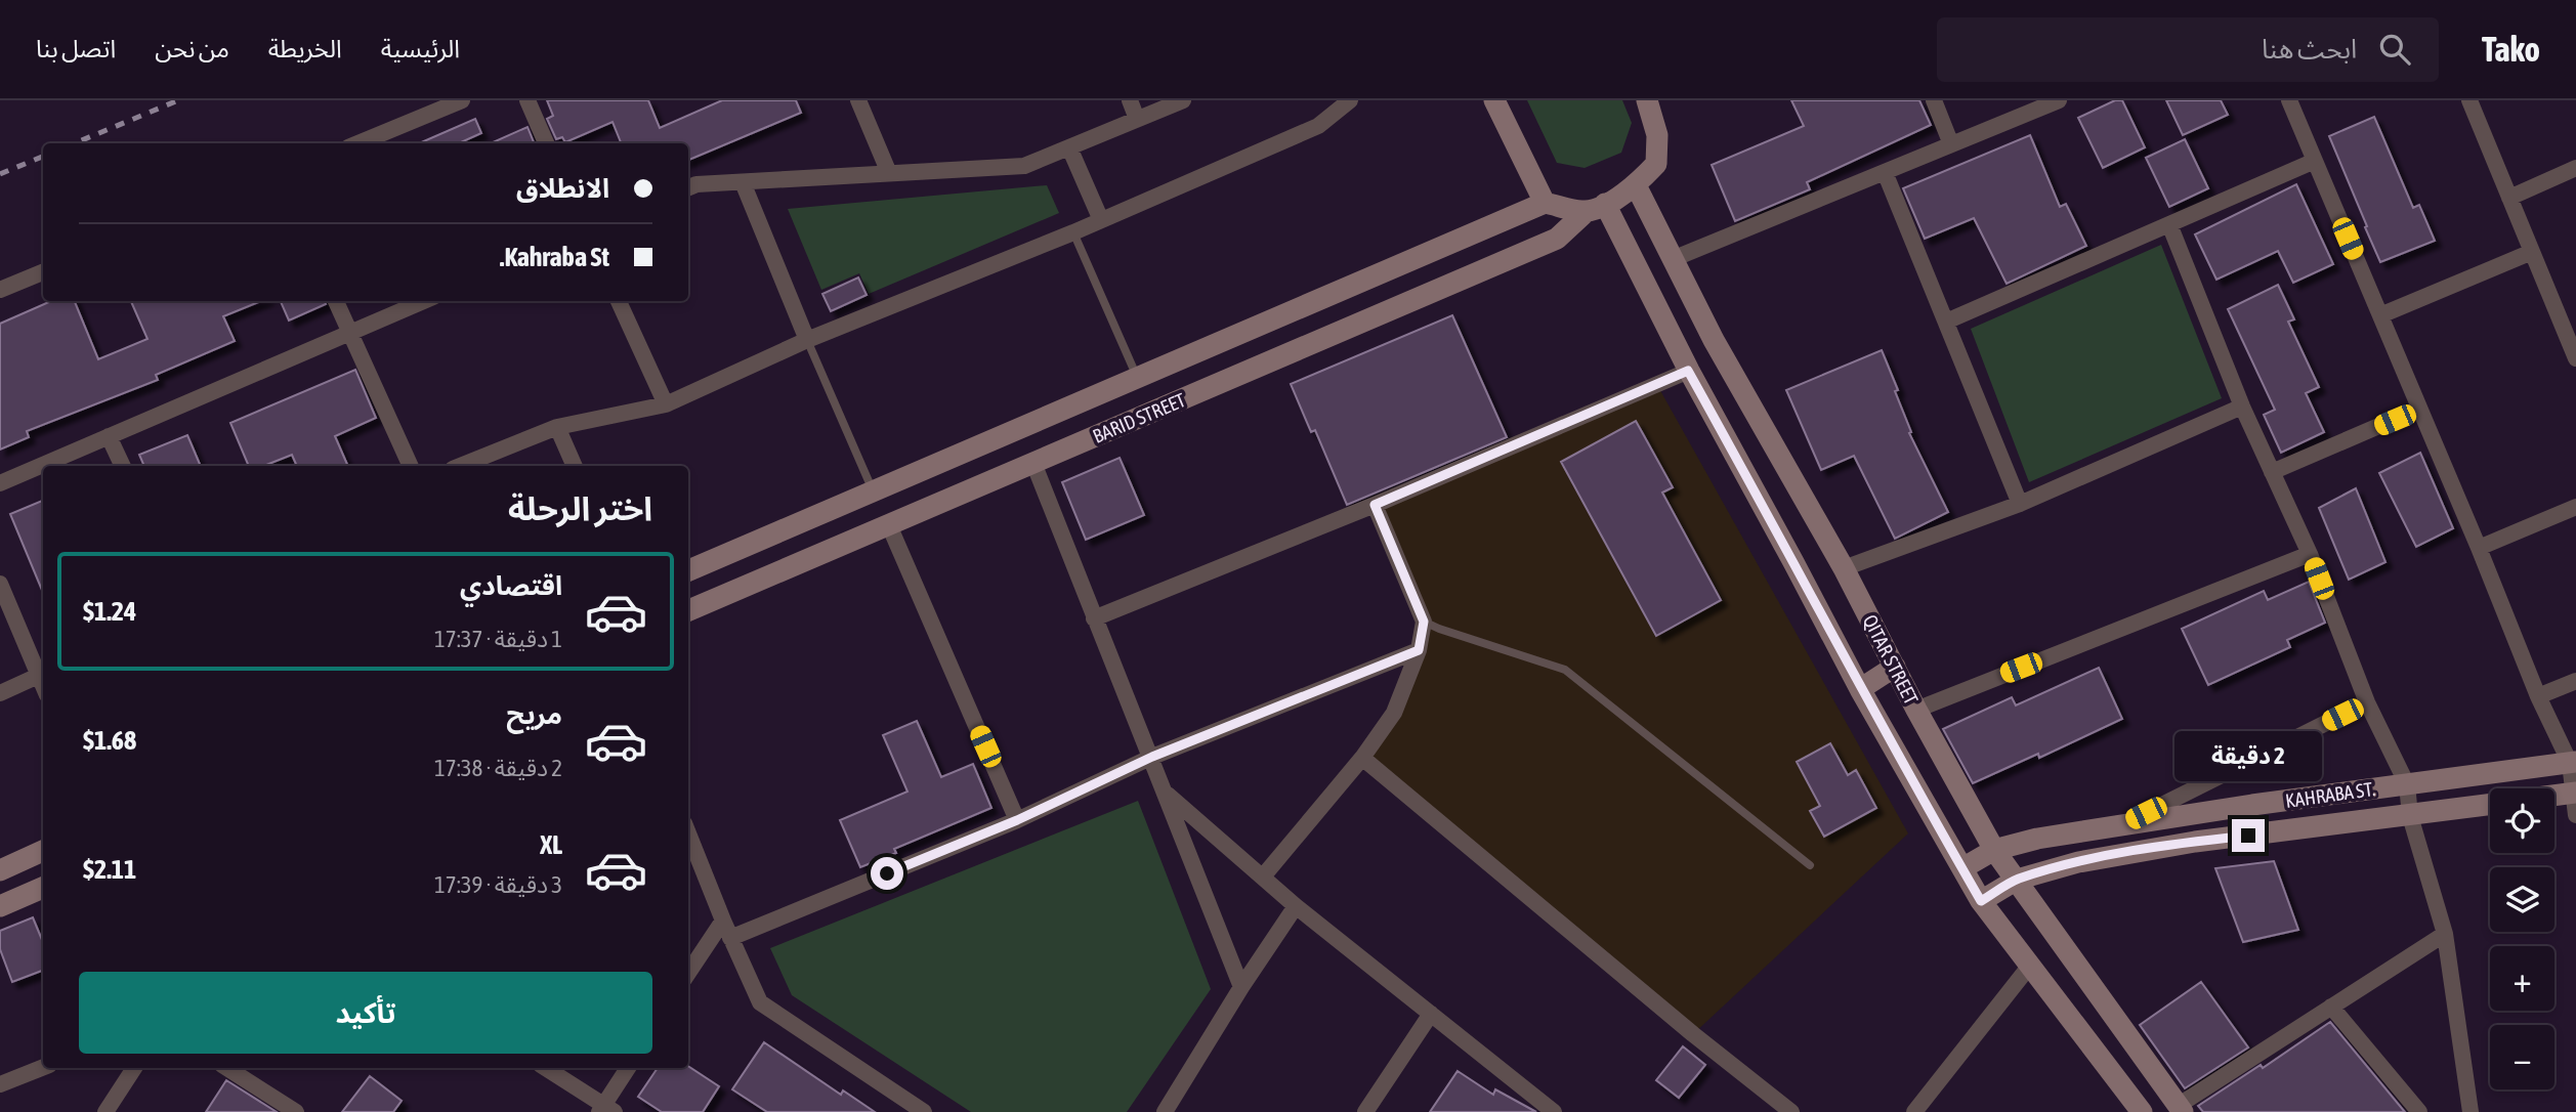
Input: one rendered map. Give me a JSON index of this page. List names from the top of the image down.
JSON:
{
  "streets": {
    "main road": ["BARID STREET", "QITAR STREET", "KAHRABA ST."]
  },
  "crossings": [
    ["BARID STREET", "QITAR STREET"],
    ["QITAR STREET", "KAHRABA ST."]
  ],
  "page": {
    "header": "Tako",
    "search": "ابحث هنا",
    "nav": [
      "الرئيسية",
      "الخريطة",
      "من نحن",
      "اتصل بنا"
    ],
    "banner": ["الانطلاق", "Kahraba St."],
    "heading": "اختر الرحلة",
    "list": [
      {
        "name": "اقتصادي",
        "note": "1 دقيقة · 17:37",
        "value": "$1.24"
      },
      {
        "name": "مريح",
        "note": "2 دقيقة · 17:38",
        "value": "$1.68"
      },
      {
        "name": "XL",
        "note": "3 دقيقة · 17:39",
        "value": "$2.11"
      }
    ],
    "bubble": "2 دقيقة",
    "map_buttons": ["+", "−"],
    "buttons": "تأكيد"
  }
}
